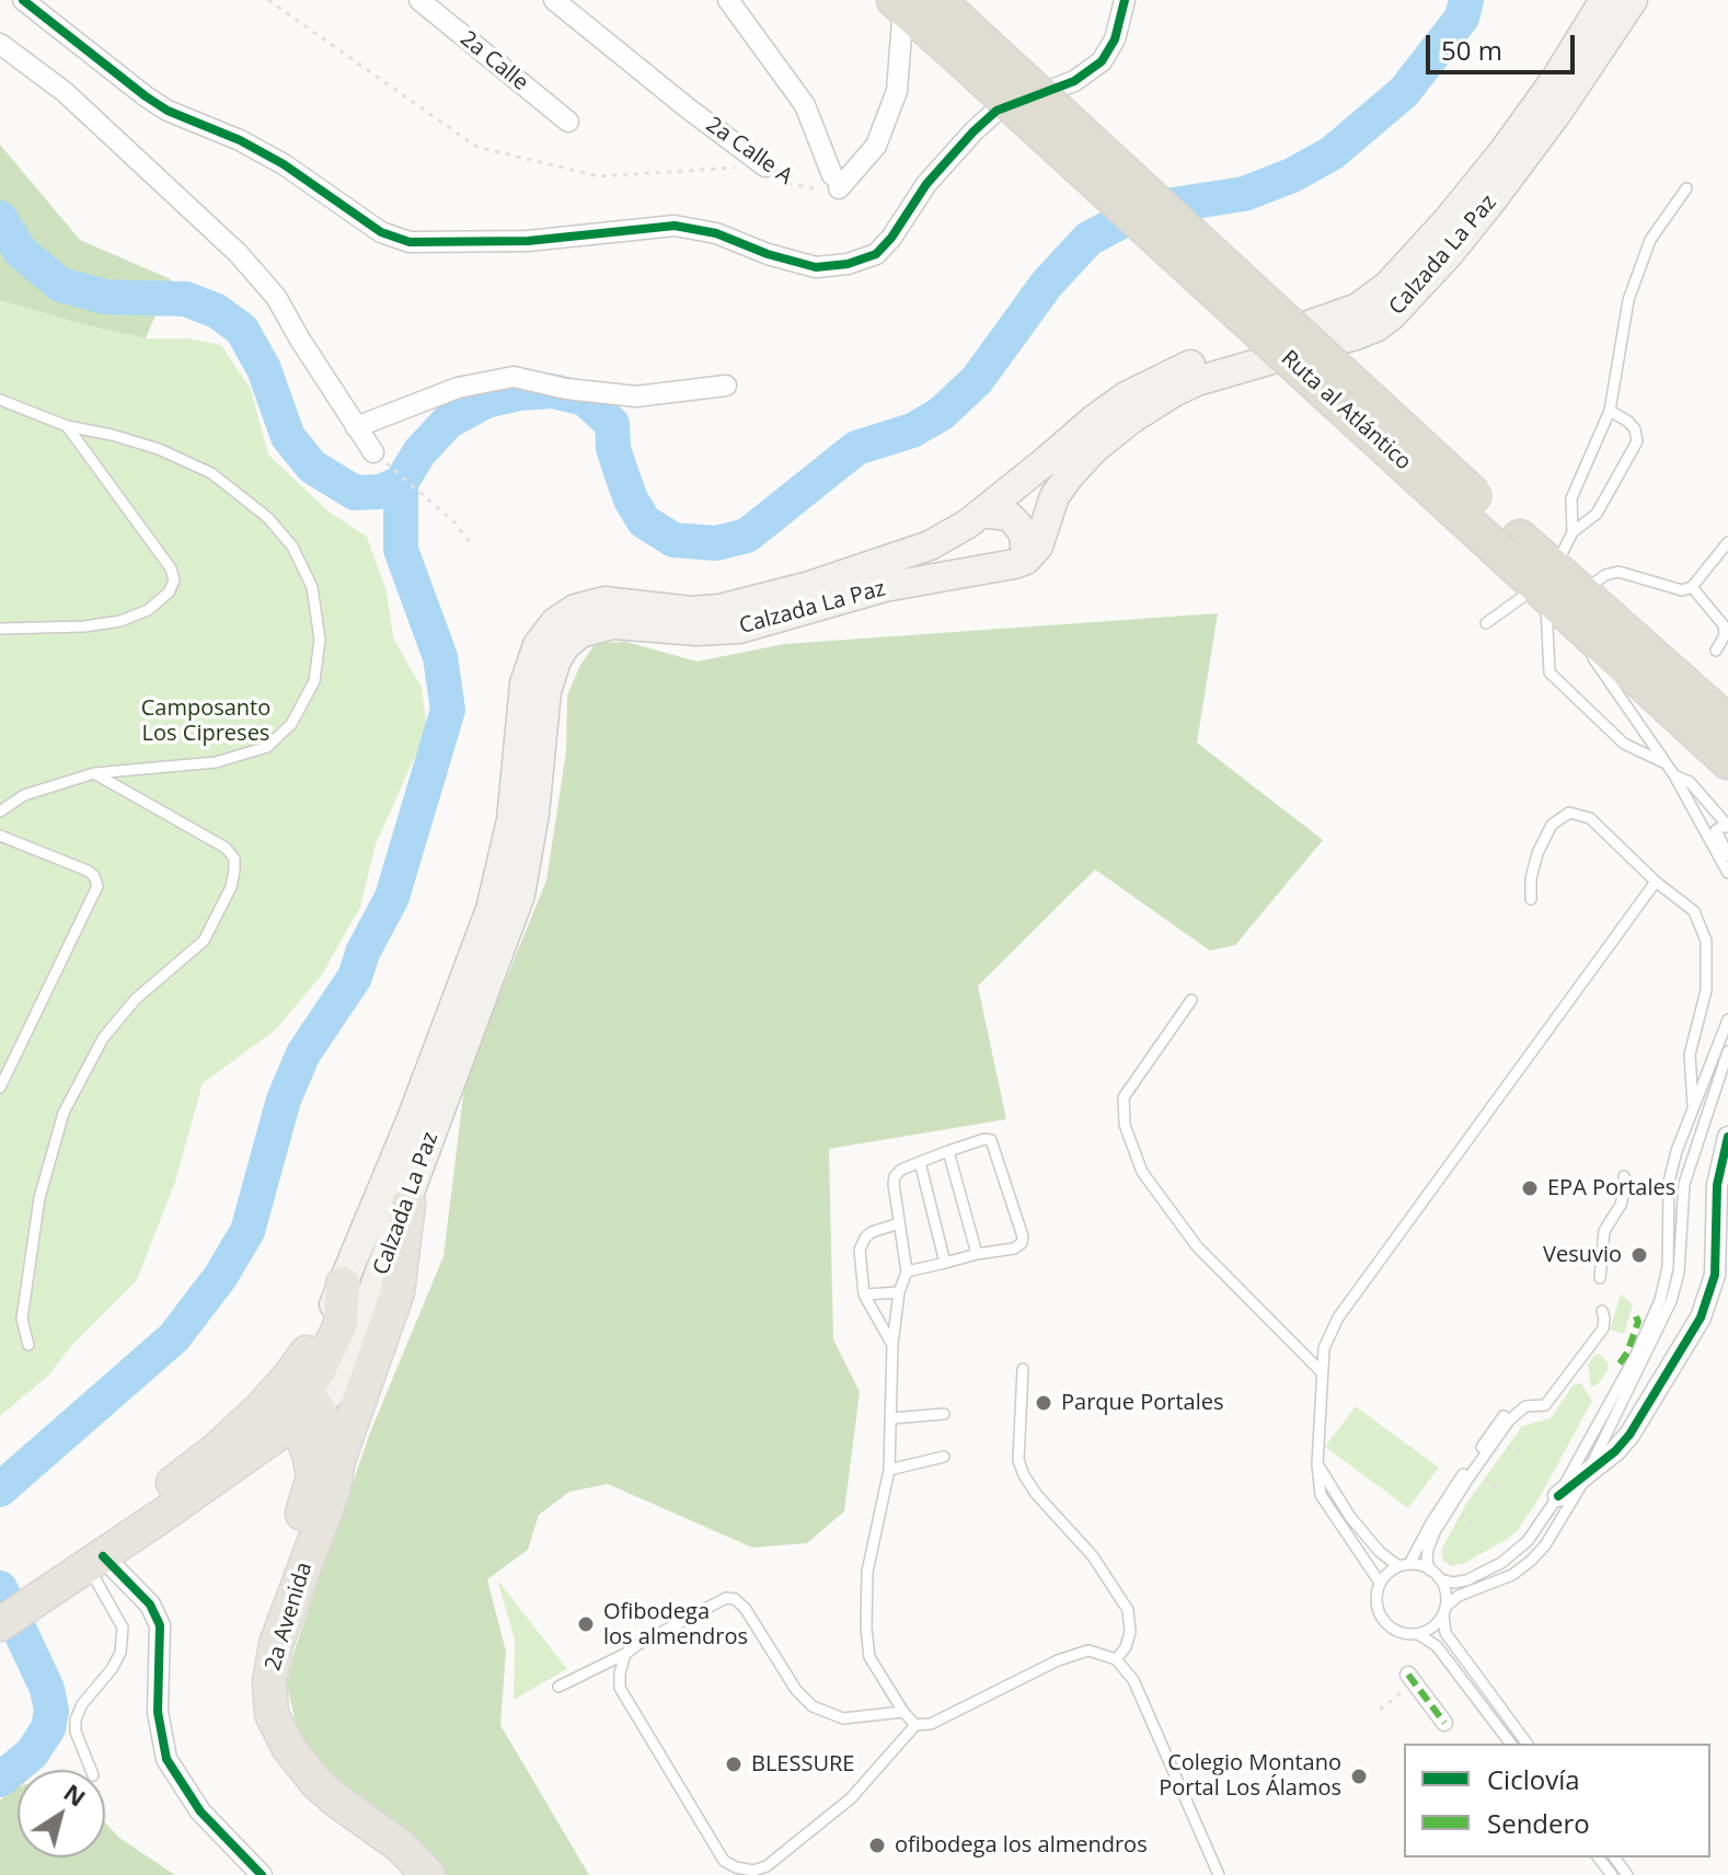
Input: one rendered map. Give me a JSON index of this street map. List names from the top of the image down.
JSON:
{
  "streets": {
    "highway": ["Ruta al Atlántico"],
    "main road": ["Calzada La Paz", "2a Avenida"],
    "street": ["2a Calle", "2a Calle A"]
  },
  "crossings": [
    ["Calzada La Paz", "2a Avenida"]
  ],
  "parks": ["Camposanto Los Cipreses"],
  "places": [
    "EPA Portales",
    "Vesuvio",
    "Parque Portales",
    "Ofibodega los almendros",
    "BLESSURE",
    "Colegio Montano Portal Los Álamos",
    "ofibodega los almendros"
  ],
  "legend": ["Ciclovía", "Sendero"],
  "scale_bar": "50 m",
  "north": "top right"
}
